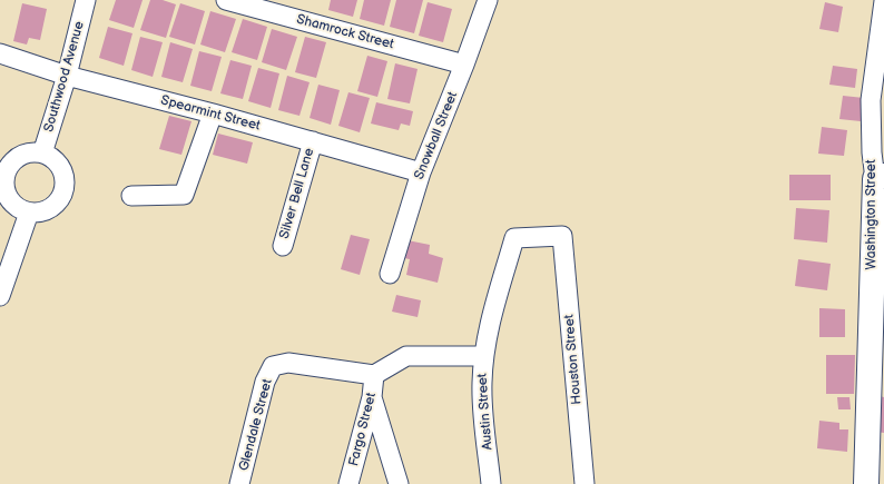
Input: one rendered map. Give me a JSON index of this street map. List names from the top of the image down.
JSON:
{
  "streets": {
    "street": [
      "Shamrock Street",
      "Southwood Avenue",
      "Spearmint Street",
      "Snowball Street",
      "Silver Bell Lane",
      "Washington Street",
      "Houston Street",
      "Austin Street",
      "Glendale Street",
      "Fargo Street"
    ]
  },
  "crossings": [
    ["Shamrock Street", "Snowball Street"],
    ["Southwood Avenue", "Spearmint Street"],
    ["Spearmint Street", "Snowball Street"],
    ["Spearmint Street", "Silver Bell Lane"],
    ["Houston Street", "Austin Street"],
    ["Glendale Street", "Fargo Street"]
  ]
}
